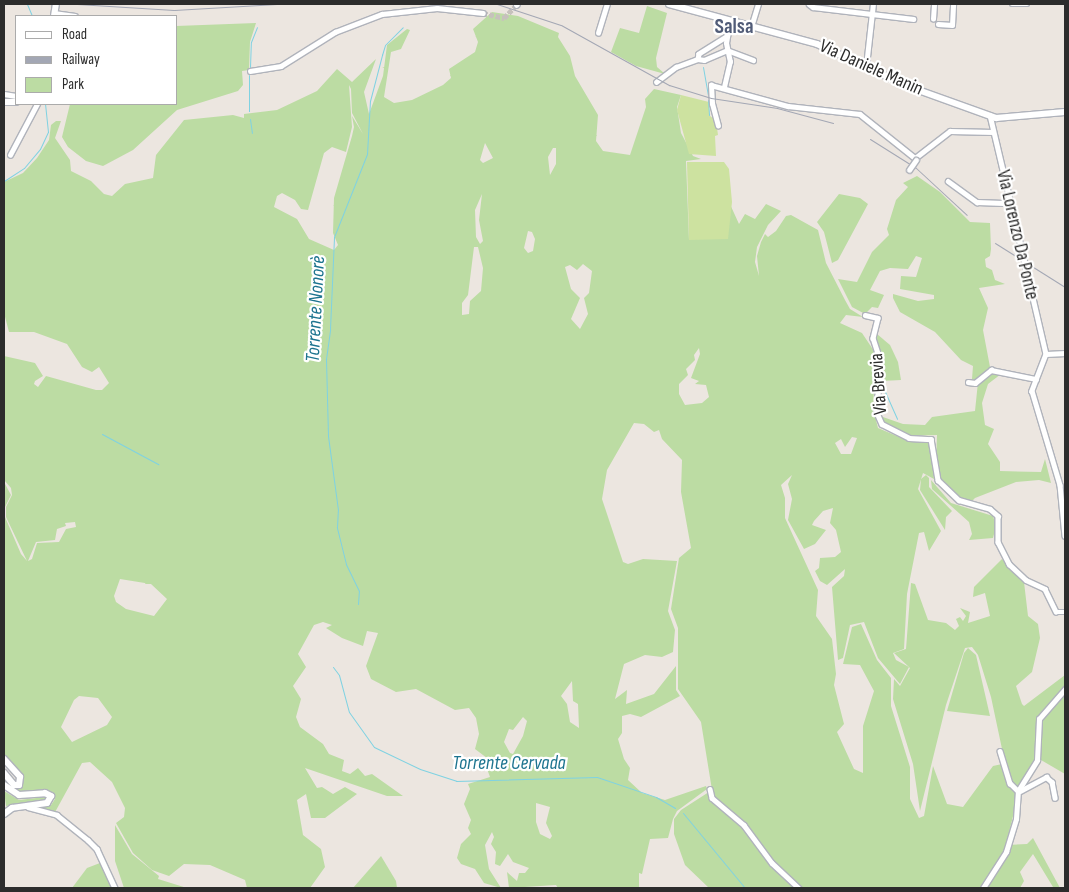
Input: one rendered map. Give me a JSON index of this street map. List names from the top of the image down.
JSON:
{
  "streets": {
    "street": ["Via Daniele Manin", "Via Lorenzo Da Ponte", "Via Brevia"]
  },
  "crossings": [
    ["Via Daniele Manin", "Via Lorenzo Da Ponte"]
  ],
  "districts": ["Salsa"],
  "water": ["Torrente Nonorè", "Torrente Cervada"],
  "legend": ["Road", "Railway", "Park"]
}
